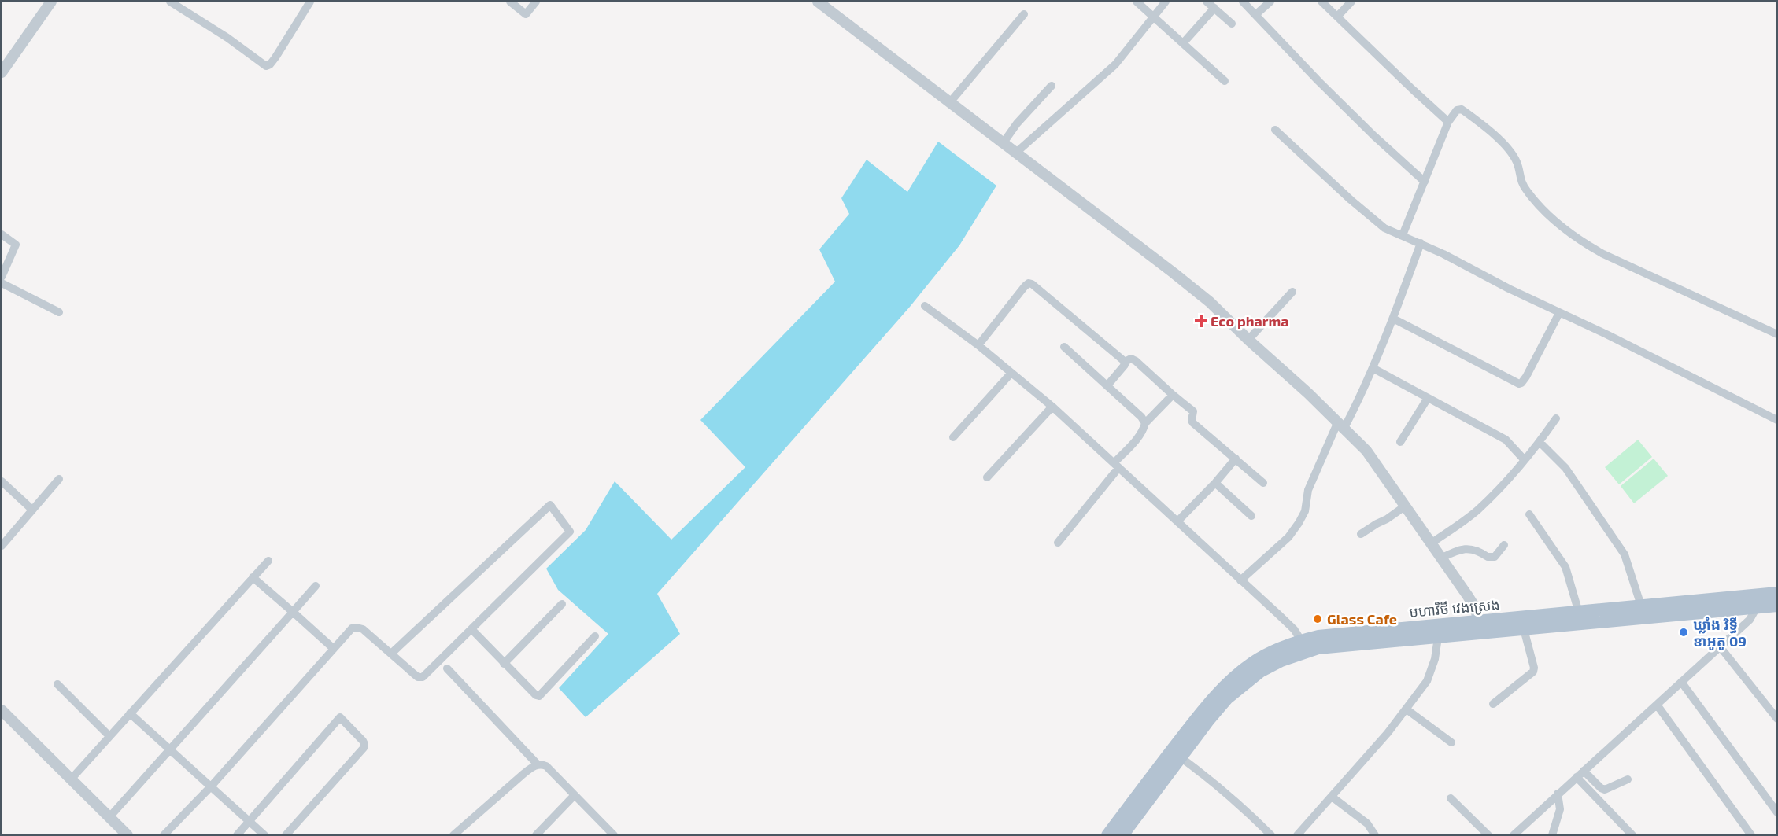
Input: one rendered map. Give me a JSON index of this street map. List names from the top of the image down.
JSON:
{
  "streets": {
    "main road": ["មហាវិថី វេងស្រេង"]
  },
  "places": {
    "health": ["Eco pharma"],
    "other": ["Glass Cafe", "ឃ្លាំង រិទ្ធី ខាអូតូ 09"]
  }
}
